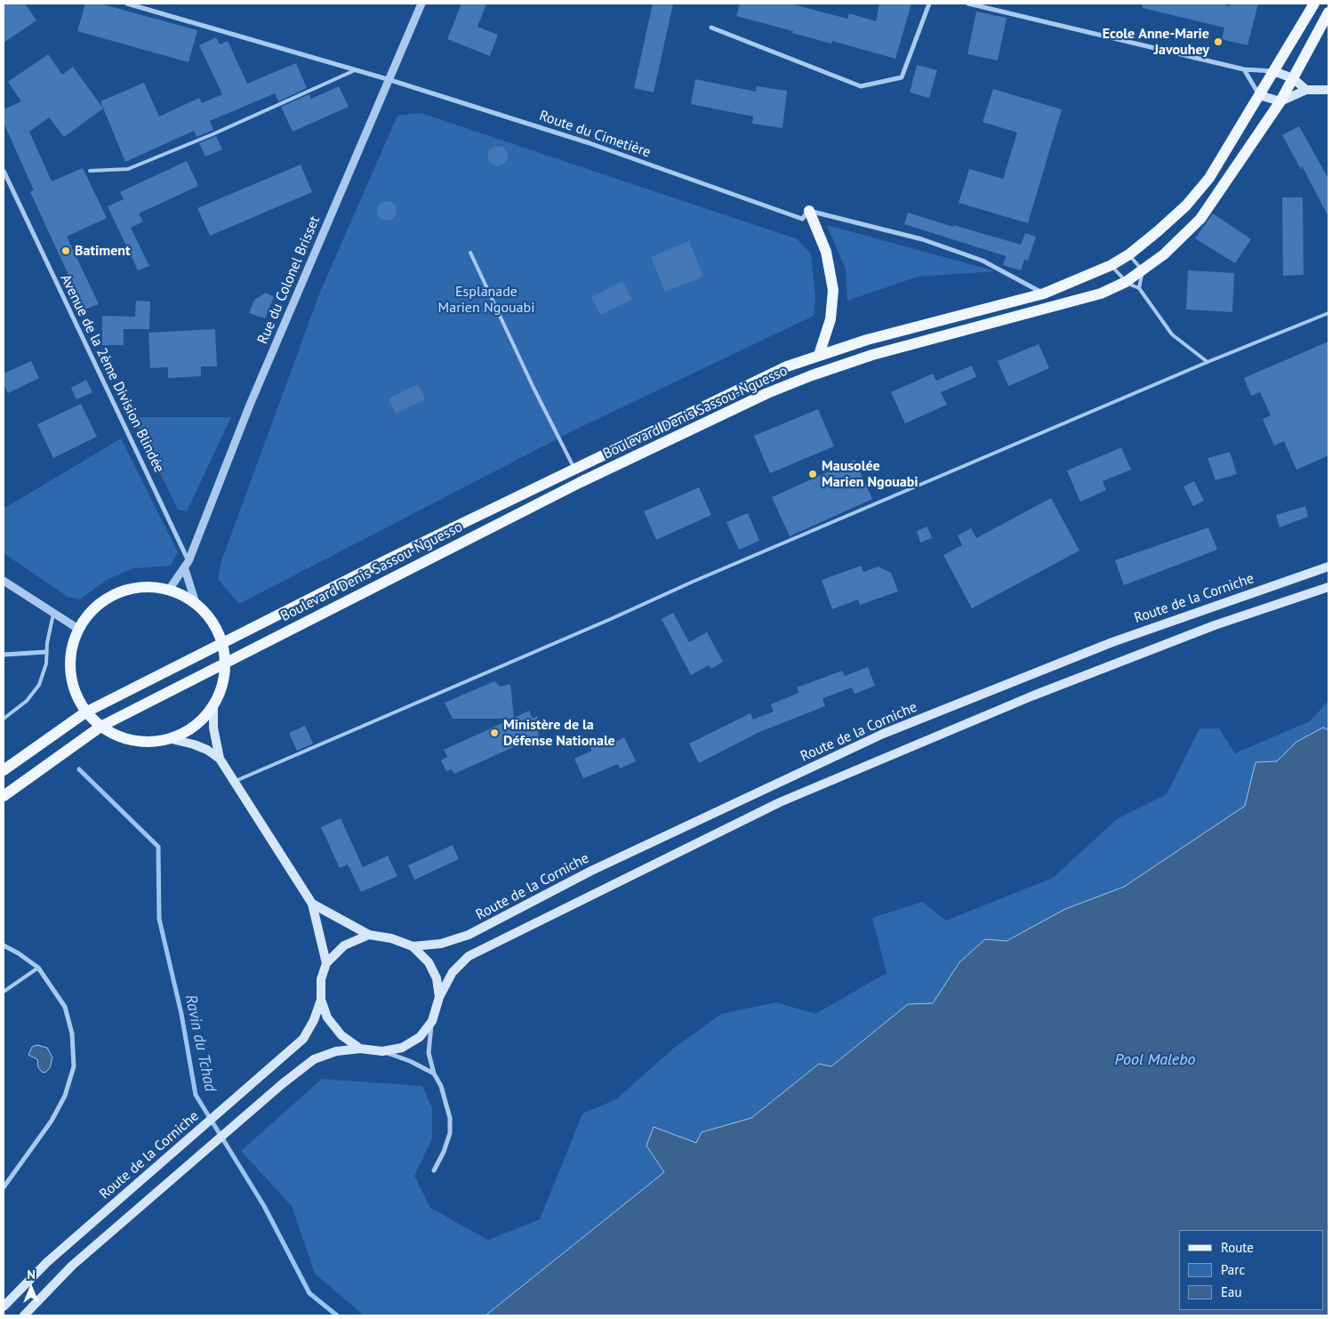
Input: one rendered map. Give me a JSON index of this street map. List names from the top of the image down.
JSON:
{
  "streets": {
    "main road": ["Boulevard Denis Sassou-Nguesso", "Route de la Corniche"],
    "street": ["Route du Cimetière", "Rue du Colonel Brisset", "Avenue de la 2ème Division Blindée"]
  },
  "crossings": [
    ["Route du Cimetière", "Rue du Colonel Brisset"],
    ["Rue du Colonel Brisset", "Avenue de la 2ème Division Blindée"]
  ],
  "water": ["Ravin du Tchad", "Pool Malebo"],
  "parks": ["Esplanade Marien Ngouabi"],
  "places": [
    "Ecole Anne-Marie Javouhey",
    "Batiment",
    "Mausolée Marien Ngouabi",
    "Ministère de la Défense Nationale"
  ],
  "legend": ["Route", "Parc", "Eau"],
  "north": "top"
}
